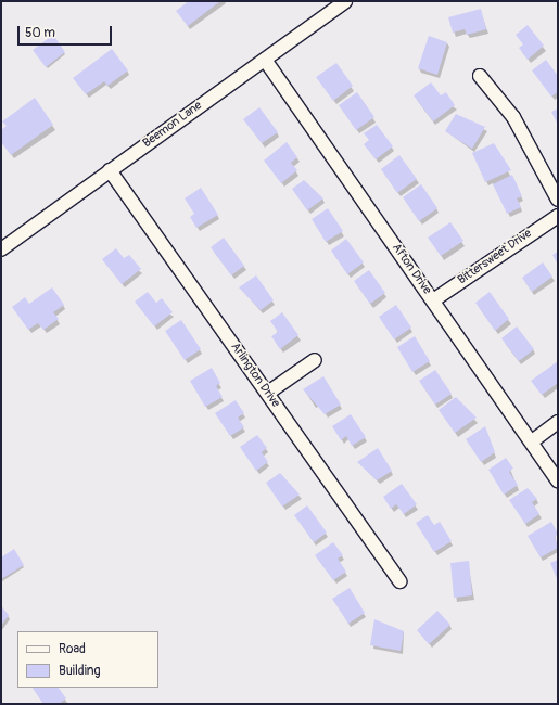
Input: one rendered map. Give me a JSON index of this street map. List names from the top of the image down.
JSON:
{
  "streets": {
    "street": [
      "Beemon Lane",
      "Bittersweet Drive",
      "Afton Drive",
      "Arlington Drive"
    ]
  },
  "crossings": [
    ["Beemon Lane", "Afton Drive"],
    ["Beemon Lane", "Arlington Drive"],
    ["Bittersweet Drive", "Afton Drive"]
  ],
  "legend": ["Road", "Building"],
  "scale_bar": "50 m"
}
